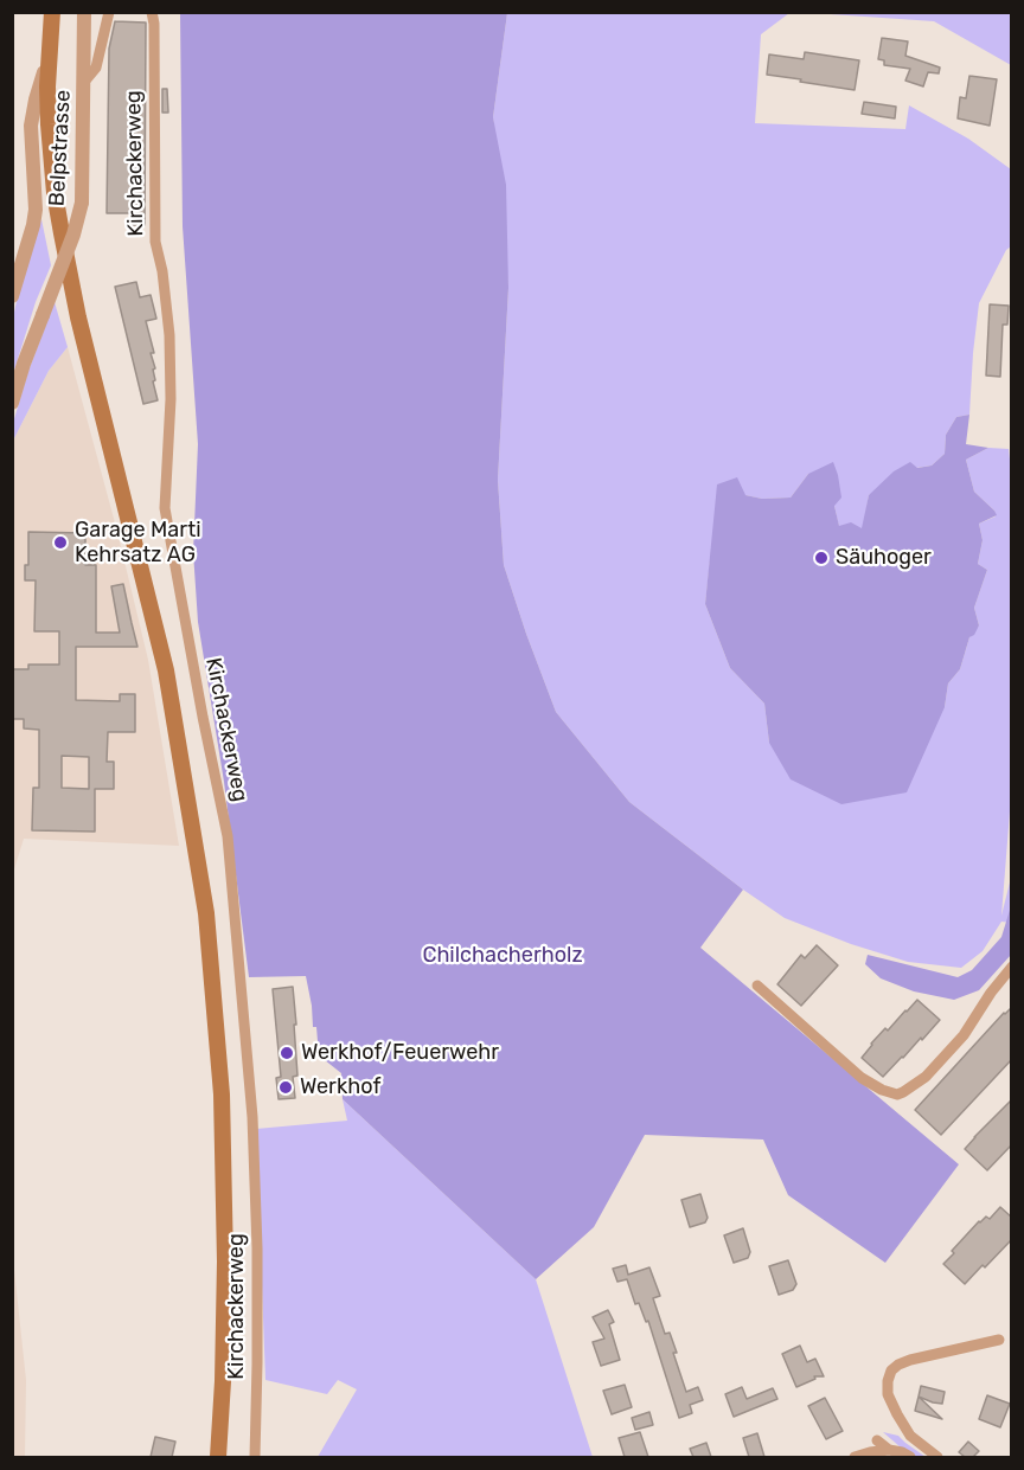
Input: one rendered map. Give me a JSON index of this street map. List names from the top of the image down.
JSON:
{
  "streets": {
    "street": ["Belpstrasse", "Kirchackerweg"]
  },
  "parks": ["Chilchacherholz"],
  "places": [
    "Garage Marti Kehrsatz AG",
    "Säuhoger",
    "Werkhof/Feuerwehr",
    "Werkhof"
  ]
}
